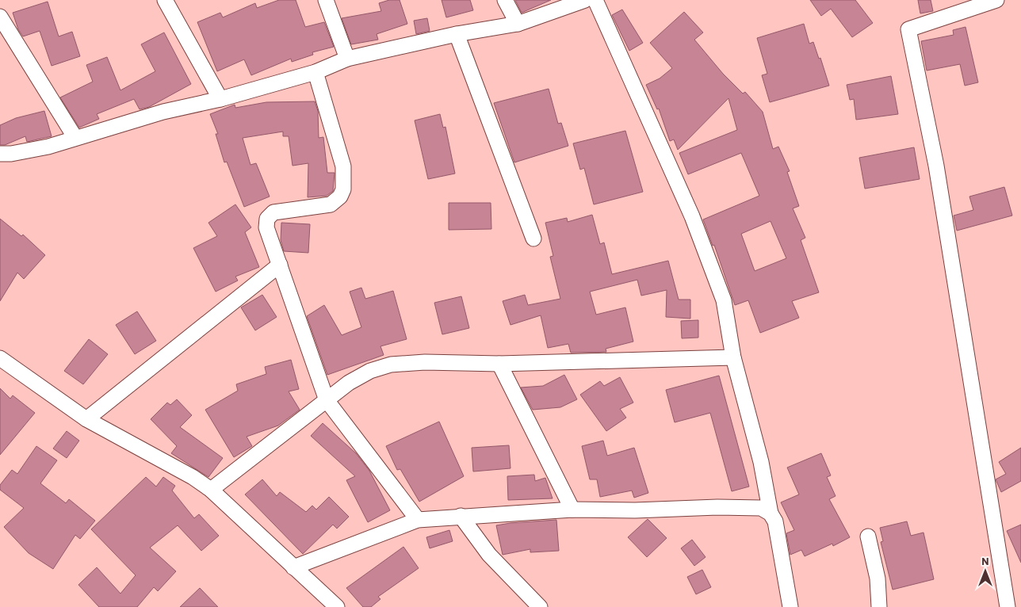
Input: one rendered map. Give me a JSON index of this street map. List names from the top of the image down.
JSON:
{
  "north": "top"
}
